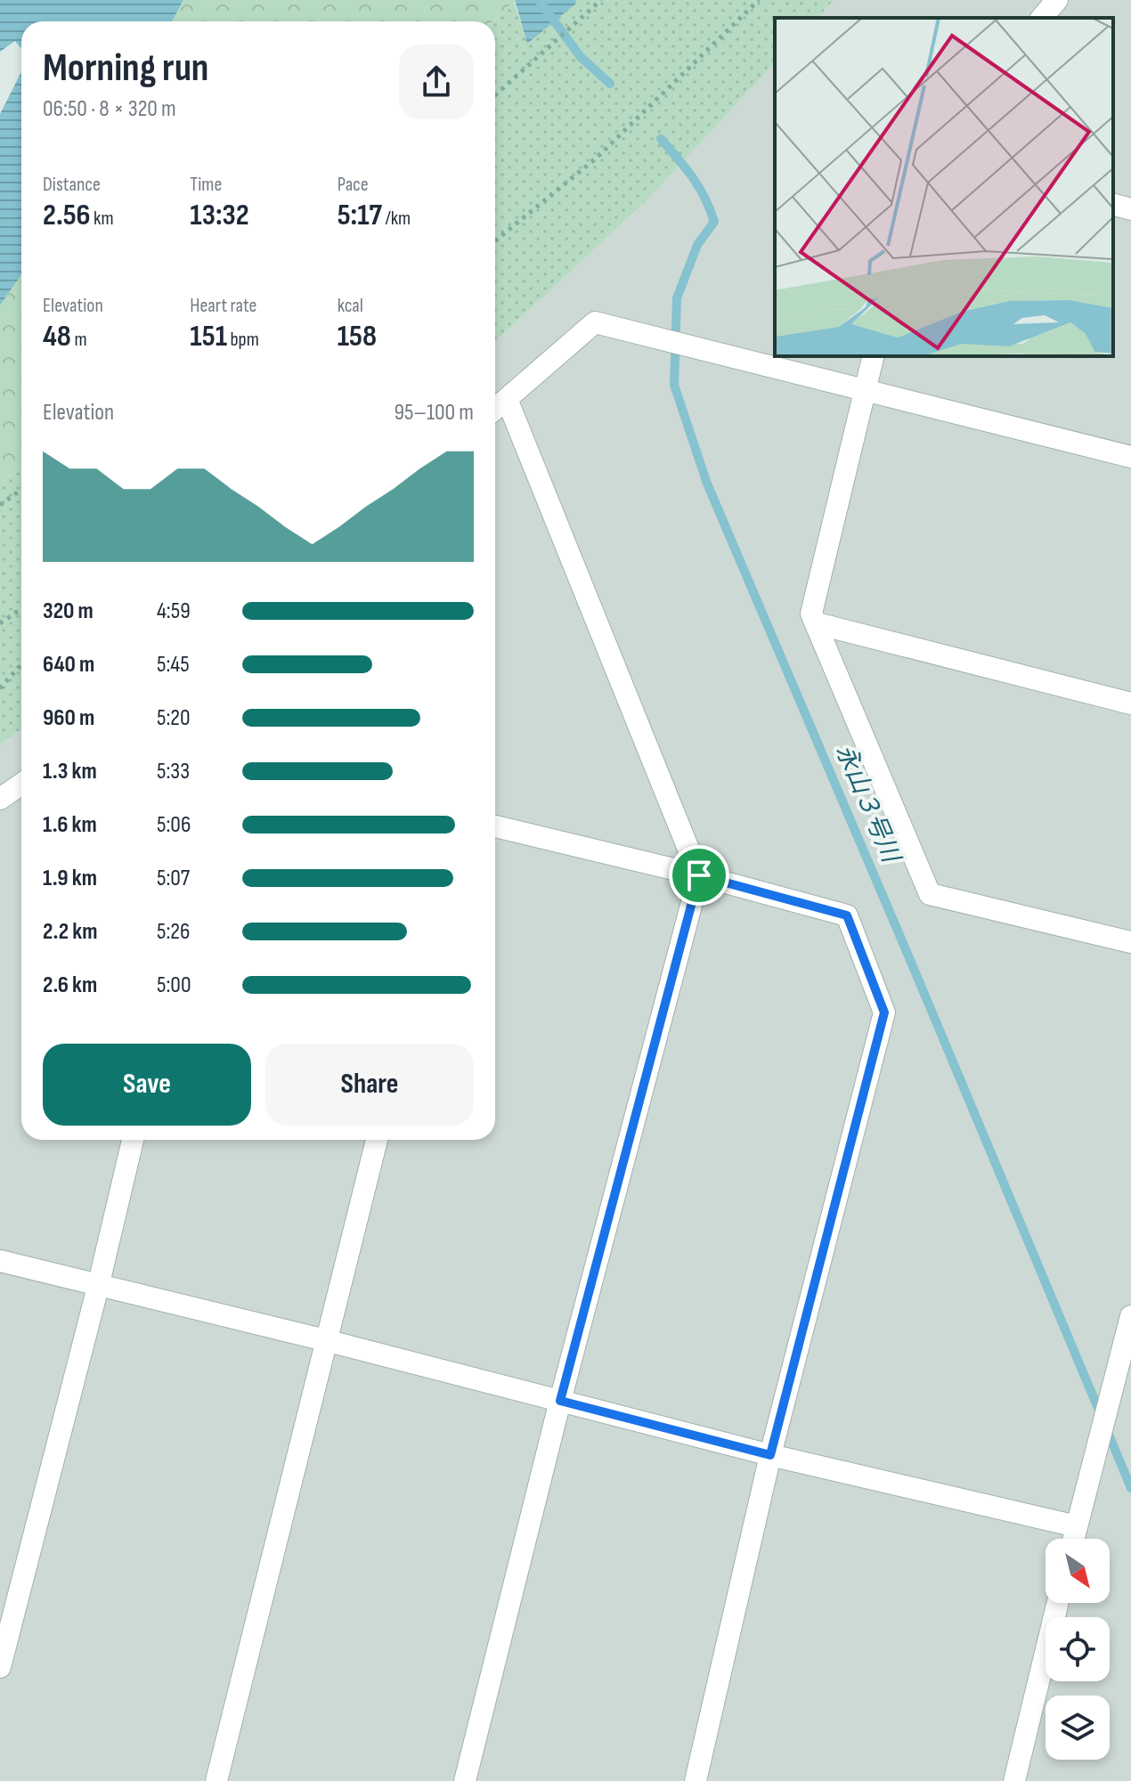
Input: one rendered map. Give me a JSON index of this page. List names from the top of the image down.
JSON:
{
  "water": ["永山３号川"],
  "north": "bottom right",
  "page": {
    "heading": ["Morning run", "06:50 · 8 × 320 m"],
    "stats": [
      ["Distance", "2.56 km"],
      ["Time", "13:32"],
      ["Pace", "5:17 /km"],
      ["Elevation", "48 m"],
      ["Heart rate", "151 bpm"],
      ["kcal", "158"]
    ],
    "chart": ["Elevation", "95–100 m"],
    "list": [
      {
        "name": "320 m",
        "note": "4:59"
      },
      {
        "name": "640 m",
        "note": "5:45"
      },
      {
        "name": "960 m",
        "note": "5:20"
      },
      {
        "name": "1.3 km",
        "note": "5:33"
      },
      {
        "name": "1.6 km",
        "note": "5:06"
      },
      {
        "name": "1.9 km",
        "note": "5:07"
      },
      {
        "name": "2.2 km",
        "note": "5:26"
      },
      {
        "name": "2.6 km",
        "note": "5:00"
      }
    ],
    "buttons": ["Save", "Share"]
  }
}
